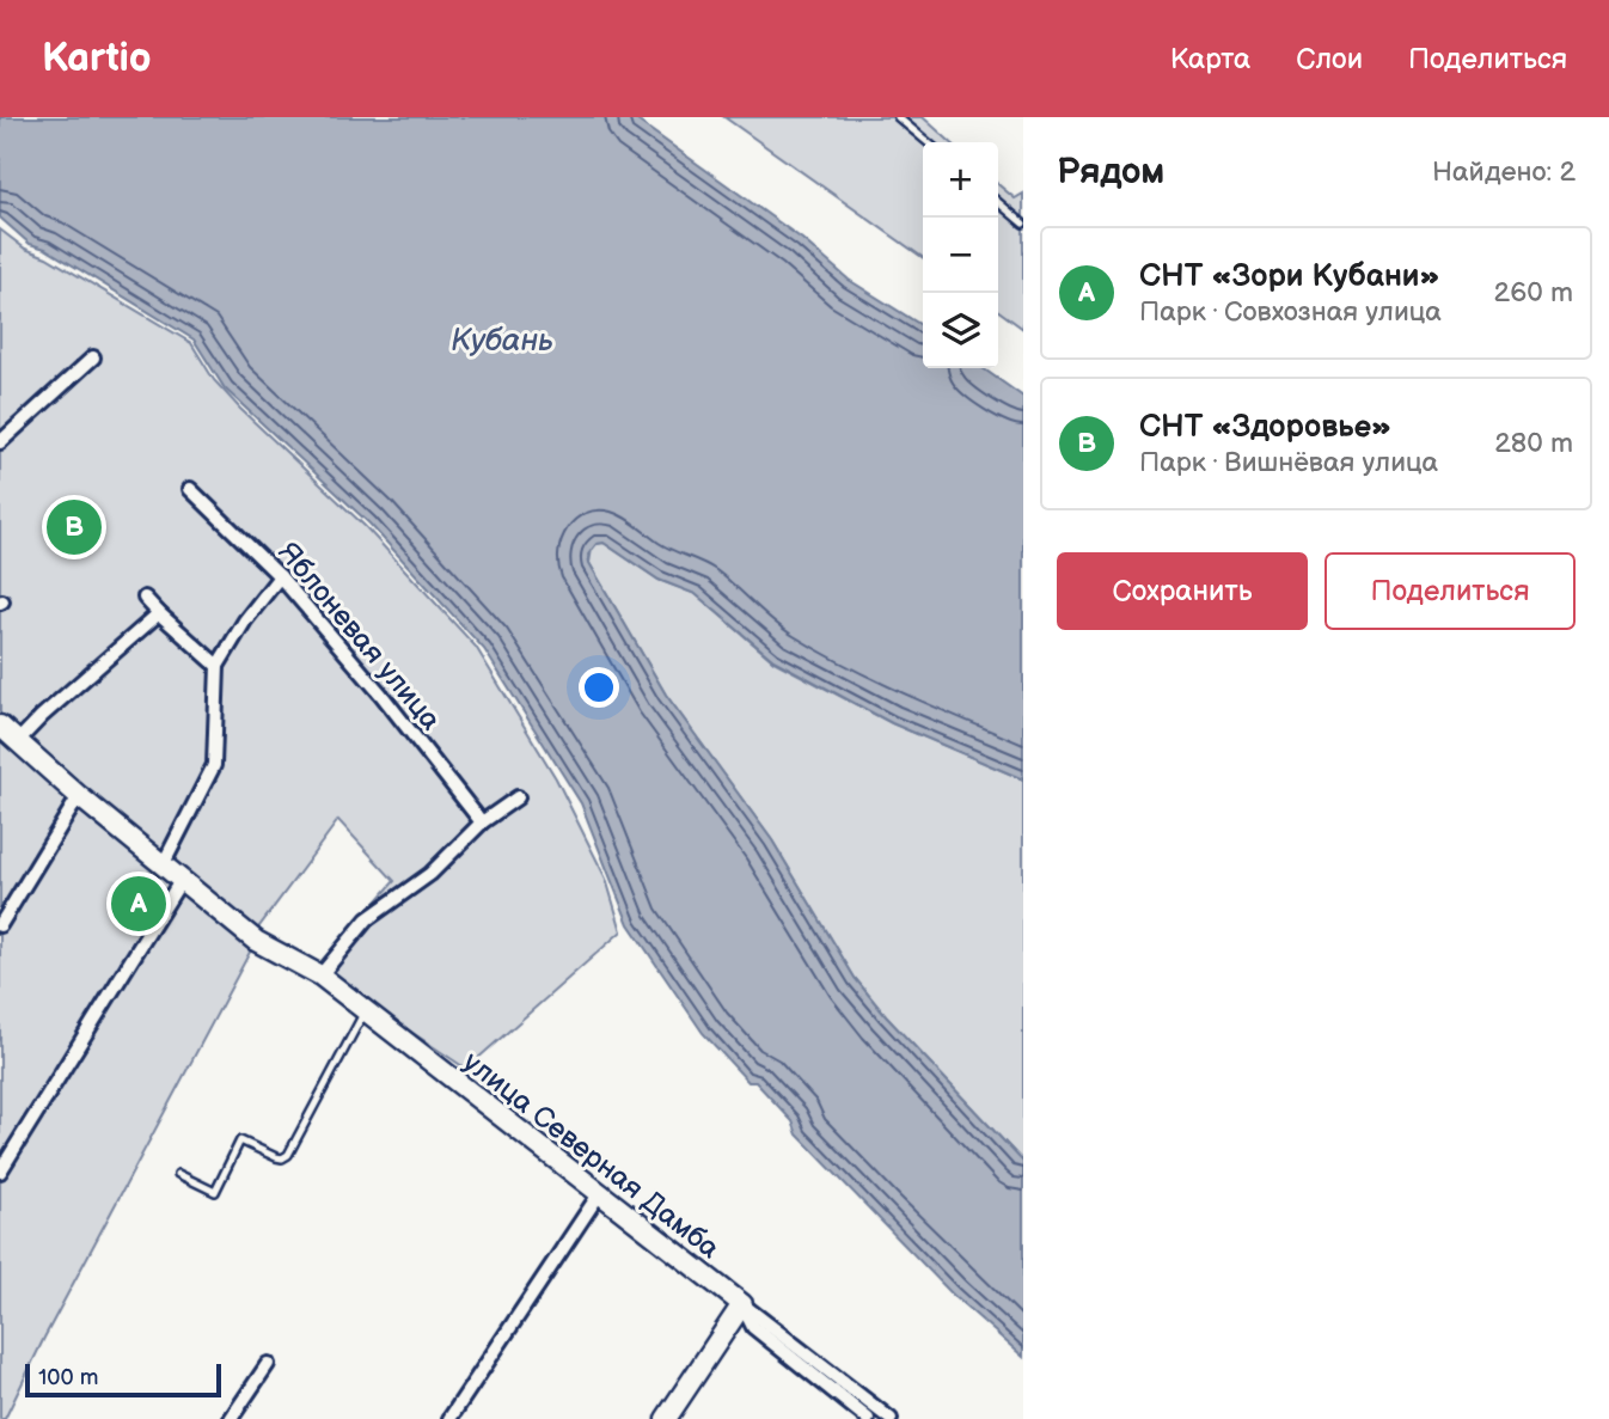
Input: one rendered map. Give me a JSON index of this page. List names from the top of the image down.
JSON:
{
  "streets": {
    "street": ["Яблоневая улица", "улица Северная Дамба"]
  },
  "water": ["Кубань"],
  "scale_bar": "100 m",
  "page": {
    "header": "Kartio",
    "nav": ["Карта", "Слои", "Поделиться"],
    "heading": ["Рядом", "Найдено: 2"],
    "map_buttons": ["+", "−"],
    "list": [
      {
        "mark": "A",
        "name": "СНТ «Зори Кубани»",
        "note": "Парк · Совхозная улица",
        "value": "260 m"
      },
      {
        "mark": "B",
        "name": "СНТ «Здоровье»",
        "note": "Парк · Вишнёвая улица",
        "value": "280 m"
      }
    ],
    "pins": ["B", "A"],
    "buttons": ["Сохранить", "Поделиться"],
    "scale": "100 m"
  }
}
